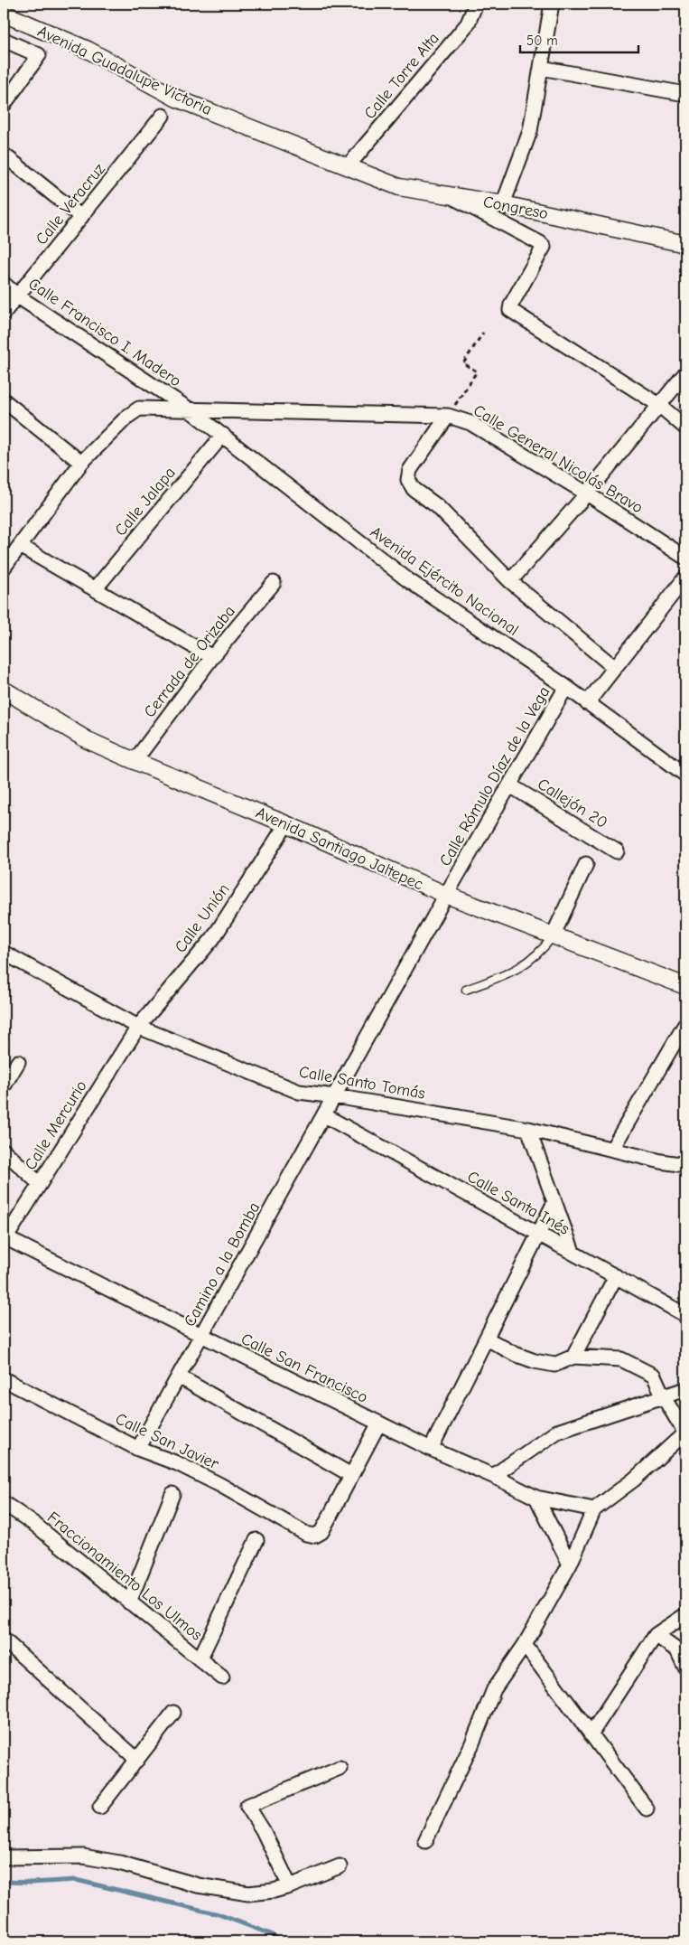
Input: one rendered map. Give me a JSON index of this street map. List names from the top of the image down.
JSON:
{
  "streets": {
    "street": [
      "Avenida Guadalupe Victoria",
      "Calle Torre Alta",
      "Calle Veracruz",
      "Congreso",
      "Calle Francisco I. Madero",
      "Calle General Nicolás Bravo",
      "Calle Jalapa",
      "Avenida Ejército Nacional",
      "Cerrada de Orizaba",
      "Calle Rómulo Díaz de la Vega",
      "Callejón 20",
      "Avenida Santiago Jaltepec",
      "Calle Unión",
      "Calle Santo Tomás",
      "Calle Mercurio",
      "Calle Santa Inés",
      "Camino a la Bomba",
      "Calle San Francisco",
      "Calle San Javier",
      "Fraccionamiento Los Ulmos"
    ]
  },
  "crossings": [
    ["Avenida Guadalupe Victoria", "Calle Torre Alta"],
    ["Avenida Guadalupe Victoria", "Congreso"],
    ["Calle Torre Alta", "Congreso"],
    ["Calle Veracruz", "Calle Francisco I. Madero"],
    ["Calle Francisco I. Madero", "Calle General Nicolás Bravo"],
    ["Calle Francisco I. Madero", "Avenida Ejército Nacional"],
    ["Calle General Nicolás Bravo", "Avenida Ejército Nacional"],
    ["Calle Jalapa", "Avenida Ejército Nacional"],
    ["Avenida Ejército Nacional", "Calle Rómulo Díaz de la Vega"],
    ["Cerrada de Orizaba", "Avenida Santiago Jaltepec"],
    ["Calle Rómulo Díaz de la Vega", "Callejón 20"],
    ["Calle Rómulo Díaz de la Vega", "Avenida Santiago Jaltepec"],
    ["Calle Rómulo Díaz de la Vega", "Calle Santo Tomás"],
    ["Calle Rómulo Díaz de la Vega", "Camino a la Bomba"],
    ["Avenida Santiago Jaltepec", "Calle Unión"],
    ["Calle Unión", "Calle Santo Tomás"],
    ["Calle Unión", "Calle Mercurio"],
    ["Calle Santo Tomás", "Calle Mercurio"],
    ["Calle Santo Tomás", "Camino a la Bomba"],
    ["Calle Mercurio", "Calle San Francisco"],
    ["Calle Santa Inés", "Camino a la Bomba"],
    ["Camino a la Bomba", "Calle San Francisco"],
    ["Camino a la Bomba", "Calle San Javier"]
  ],
  "scale_bar": "50 m"
}
